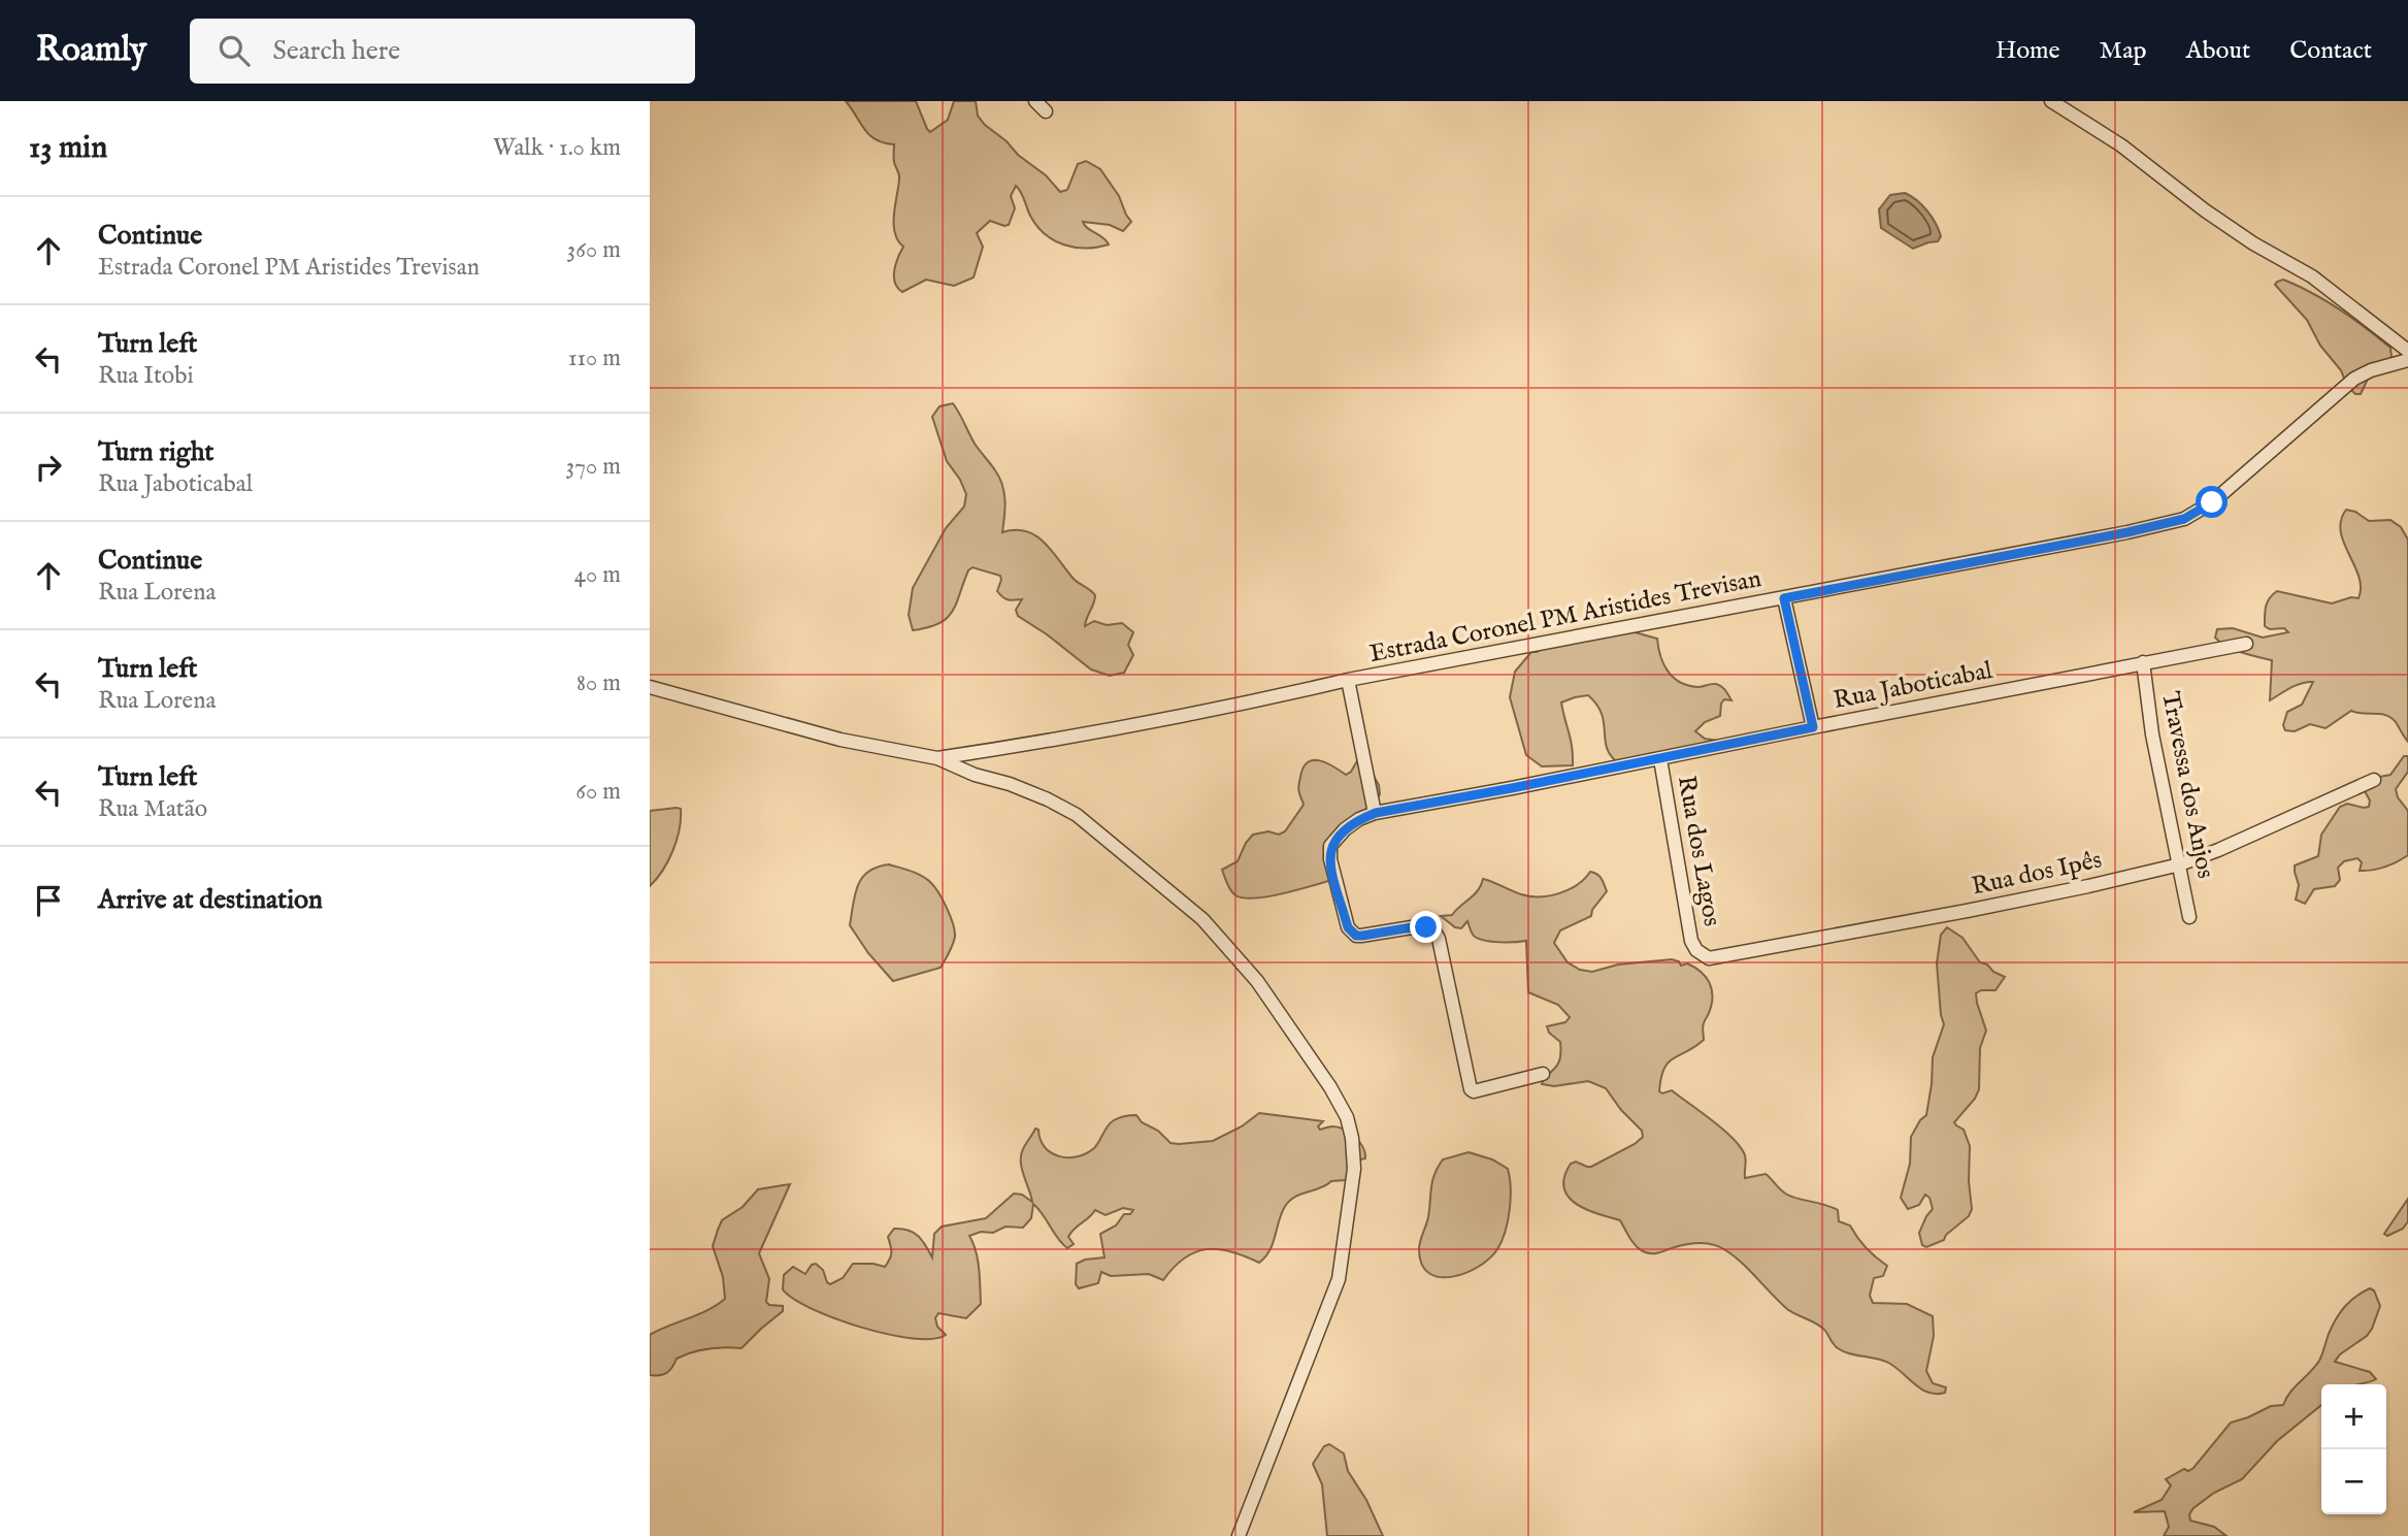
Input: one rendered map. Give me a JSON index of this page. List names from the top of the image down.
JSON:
{
  "streets": {
    "street": [
      "Estrada Coronel PM Aristides Trevisan",
      "Rua Jaboticabal",
      "Travessa dos Anjos",
      "Rua dos Lagos",
      "Rua dos Ipês"
    ]
  },
  "crossings": [
    ["Rua Jaboticabal", "Travessa dos Anjos"],
    ["Rua Jaboticabal", "Rua dos Lagos"],
    ["Travessa dos Anjos", "Rua dos Ipês"],
    ["Rua dos Lagos", "Rua dos Ipês"]
  ],
  "page": {
    "header": "Roamly",
    "search": "Search here",
    "nav": [
      "Home",
      "Map",
      "About",
      "Contact"
    ],
    "heading": ["13 min", "Walk · 1.0 km"],
    "list": [
      ["Continue", "Estrada Coronel PM Aristides Trevisan", "360 m"],
      ["Turn left", "Rua Itobi", "110 m"],
      ["Turn right", "Rua Jaboticabal", "370 m"],
      ["Continue", "Rua Lorena", "40 m"],
      ["Turn left", "Rua Lorena", "80 m"],
      ["Turn left", "Rua Matão", "60 m"],
      "Arrive at destination"
    ],
    "map_buttons": ["+", "−"]
  }
}
